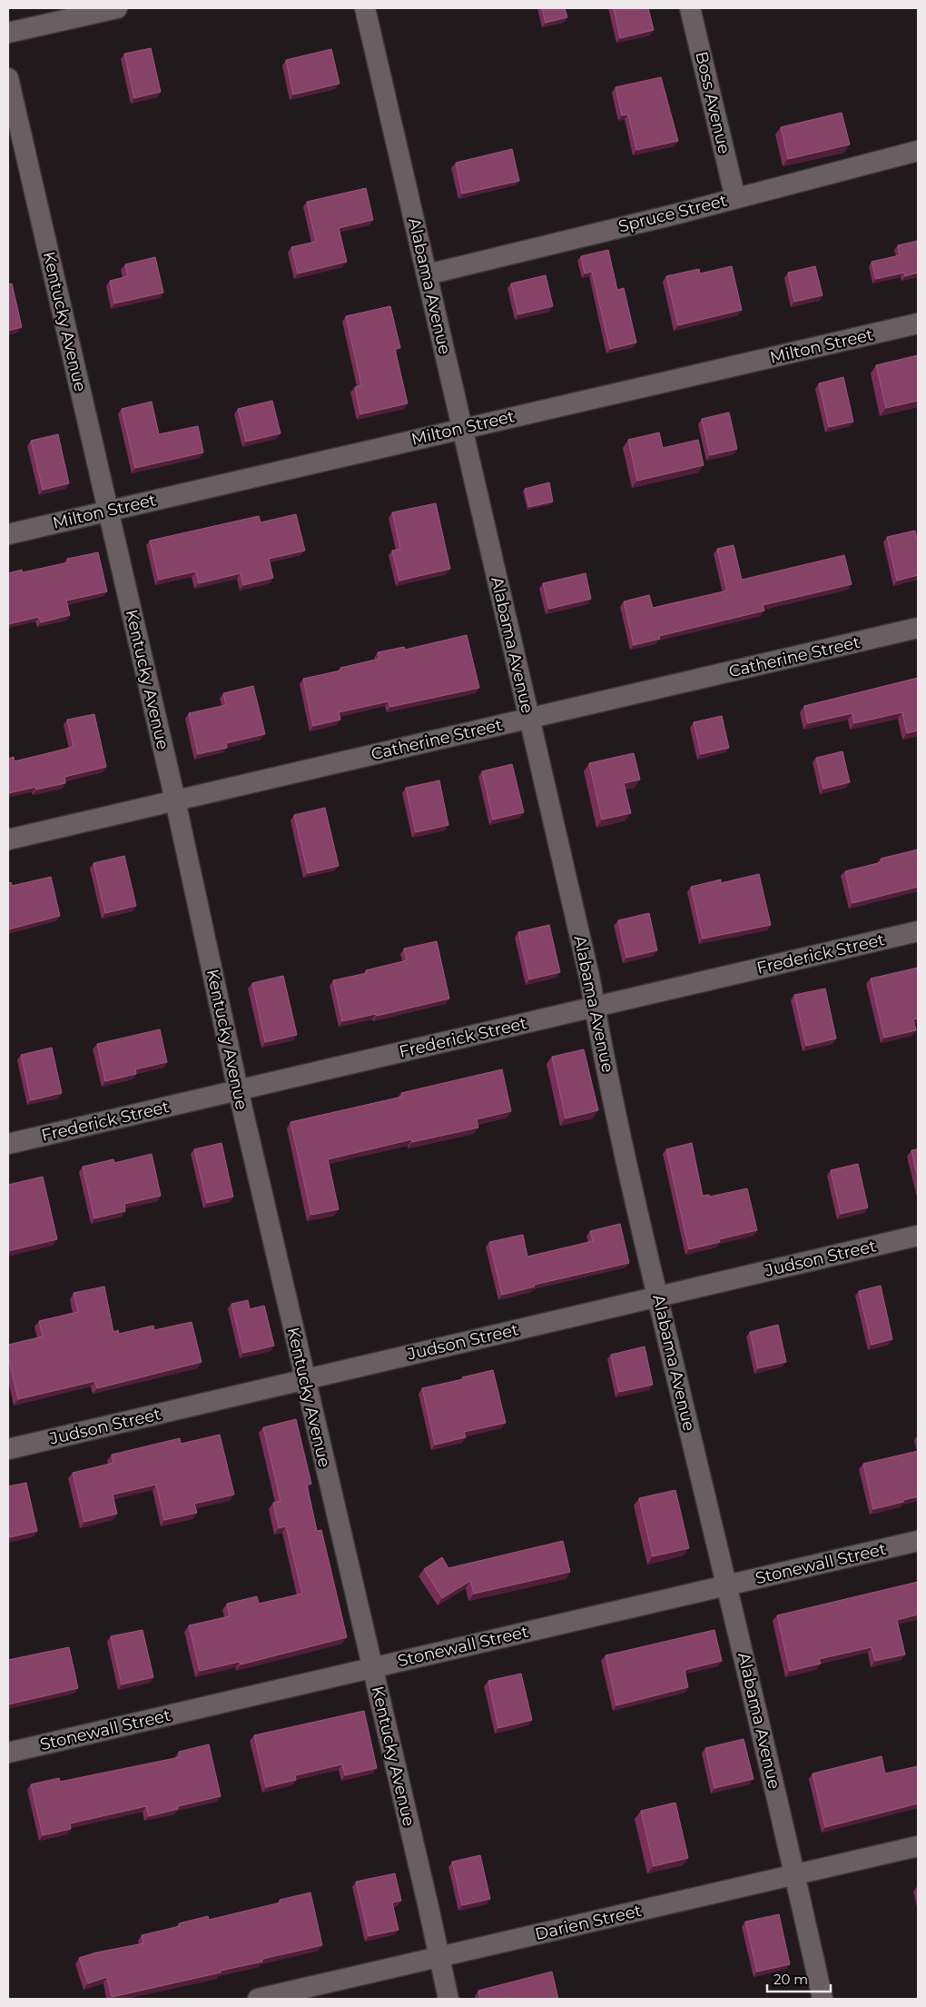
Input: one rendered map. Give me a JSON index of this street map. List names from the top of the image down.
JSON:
{
  "streets": {
    "street": [
      "Boss Avenue",
      "Spruce Street",
      "Alabama Avenue",
      "Kentucky Avenue",
      "Milton Street",
      "Catherine Street",
      "Frederick Street",
      "Judson Street",
      "Stonewall Street",
      "Darien Street"
    ]
  },
  "crossings": [
    ["Boss Avenue", "Spruce Street"],
    ["Spruce Street", "Alabama Avenue"],
    ["Alabama Avenue", "Milton Street"],
    ["Alabama Avenue", "Catherine Street"],
    ["Alabama Avenue", "Frederick Street"],
    ["Alabama Avenue", "Judson Street"],
    ["Alabama Avenue", "Stonewall Street"],
    ["Alabama Avenue", "Darien Street"],
    ["Kentucky Avenue", "Milton Street"],
    ["Kentucky Avenue", "Catherine Street"],
    ["Kentucky Avenue", "Frederick Street"],
    ["Kentucky Avenue", "Judson Street"],
    ["Kentucky Avenue", "Stonewall Street"],
    ["Kentucky Avenue", "Darien Street"]
  ],
  "scale_bar": "20 m"
}
